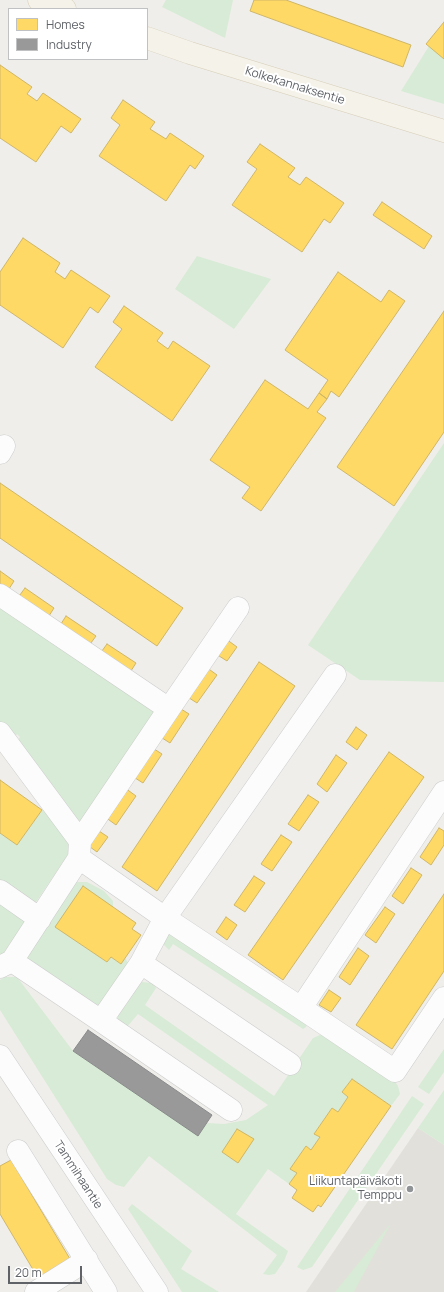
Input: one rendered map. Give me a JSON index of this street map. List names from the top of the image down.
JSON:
{
  "streets": {
    "main road": ["Kolkekannaksentie"],
    "street": ["Tammihaantie"]
  },
  "places": ["Liikuntapäiväkoti Temppu"],
  "legend": ["Homes", "Industry"],
  "scale_bar": "20 m"
}
